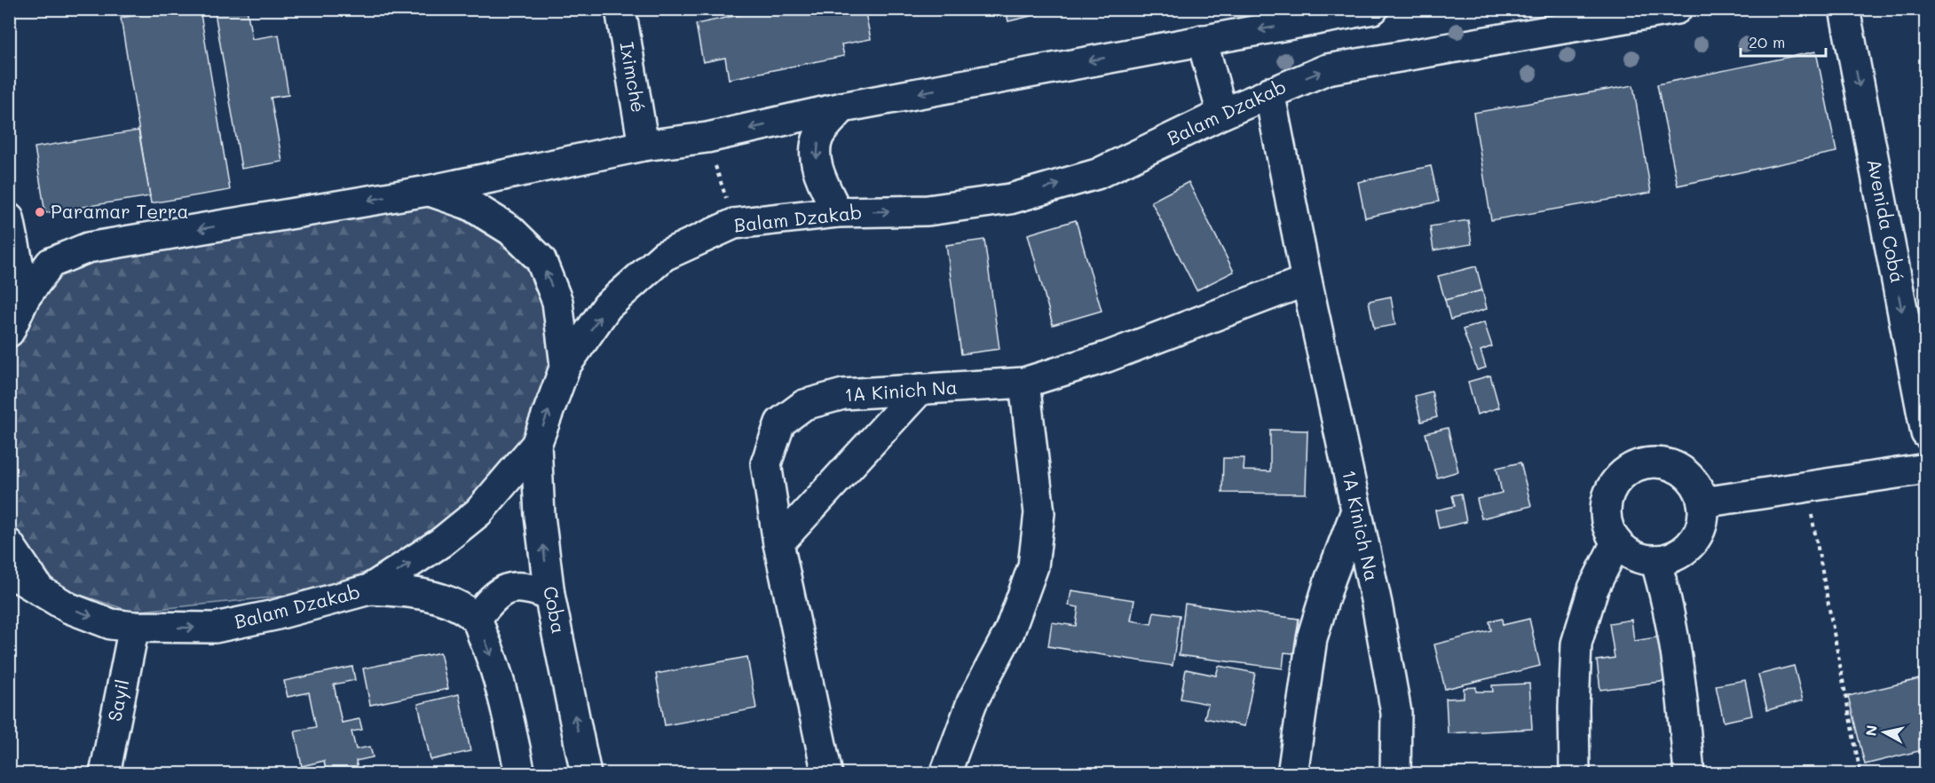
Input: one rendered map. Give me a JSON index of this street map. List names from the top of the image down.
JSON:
{
  "streets": {
    "street": [
      "Iximché",
      "Balam Dzakab",
      "Avenida Cobá",
      "1A Kinich Na",
      "Coba",
      "Sayil"
    ]
  },
  "crossings": [
    ["Balam Dzakab", "1A Kinich Na"],
    ["Balam Dzakab", "Coba"],
    ["Balam Dzakab", "Sayil"]
  ],
  "one_way": ["Avenida Cobá"],
  "places": ["Paramar Terra"],
  "scale_bar": "20 m",
  "north": "left"
}
